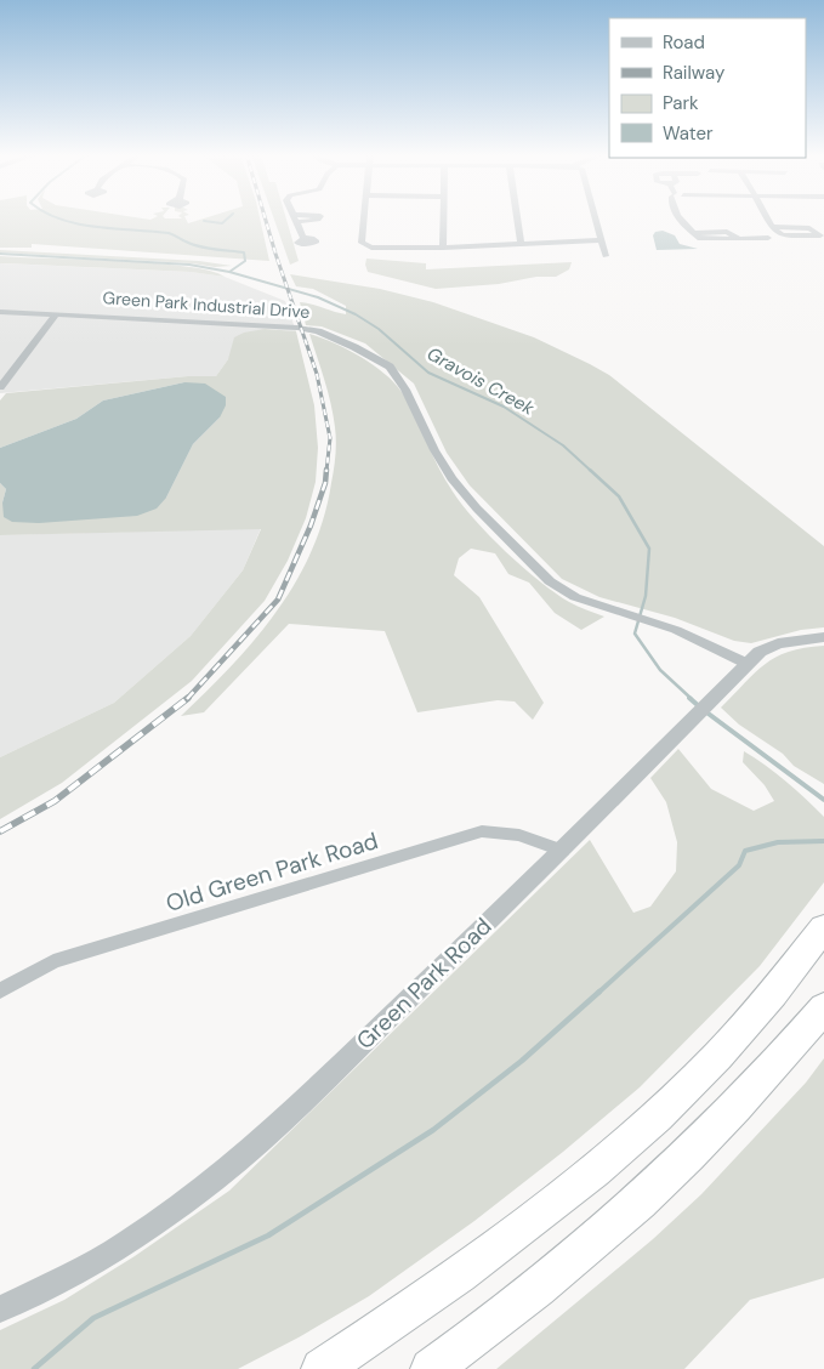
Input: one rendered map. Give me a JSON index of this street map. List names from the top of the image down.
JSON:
{
  "streets": {
    "street": ["Green Park Industrial Drive", "Old Green Park Road", "Green Park Road"]
  },
  "crossings": [
    ["Green Park Industrial Drive", "Green Park Road"],
    ["Old Green Park Road", "Green Park Road"]
  ],
  "water": ["Gravois Creek"],
  "legend": [
    "Road",
    "Railway",
    "Park",
    "Water"
  ]
}
